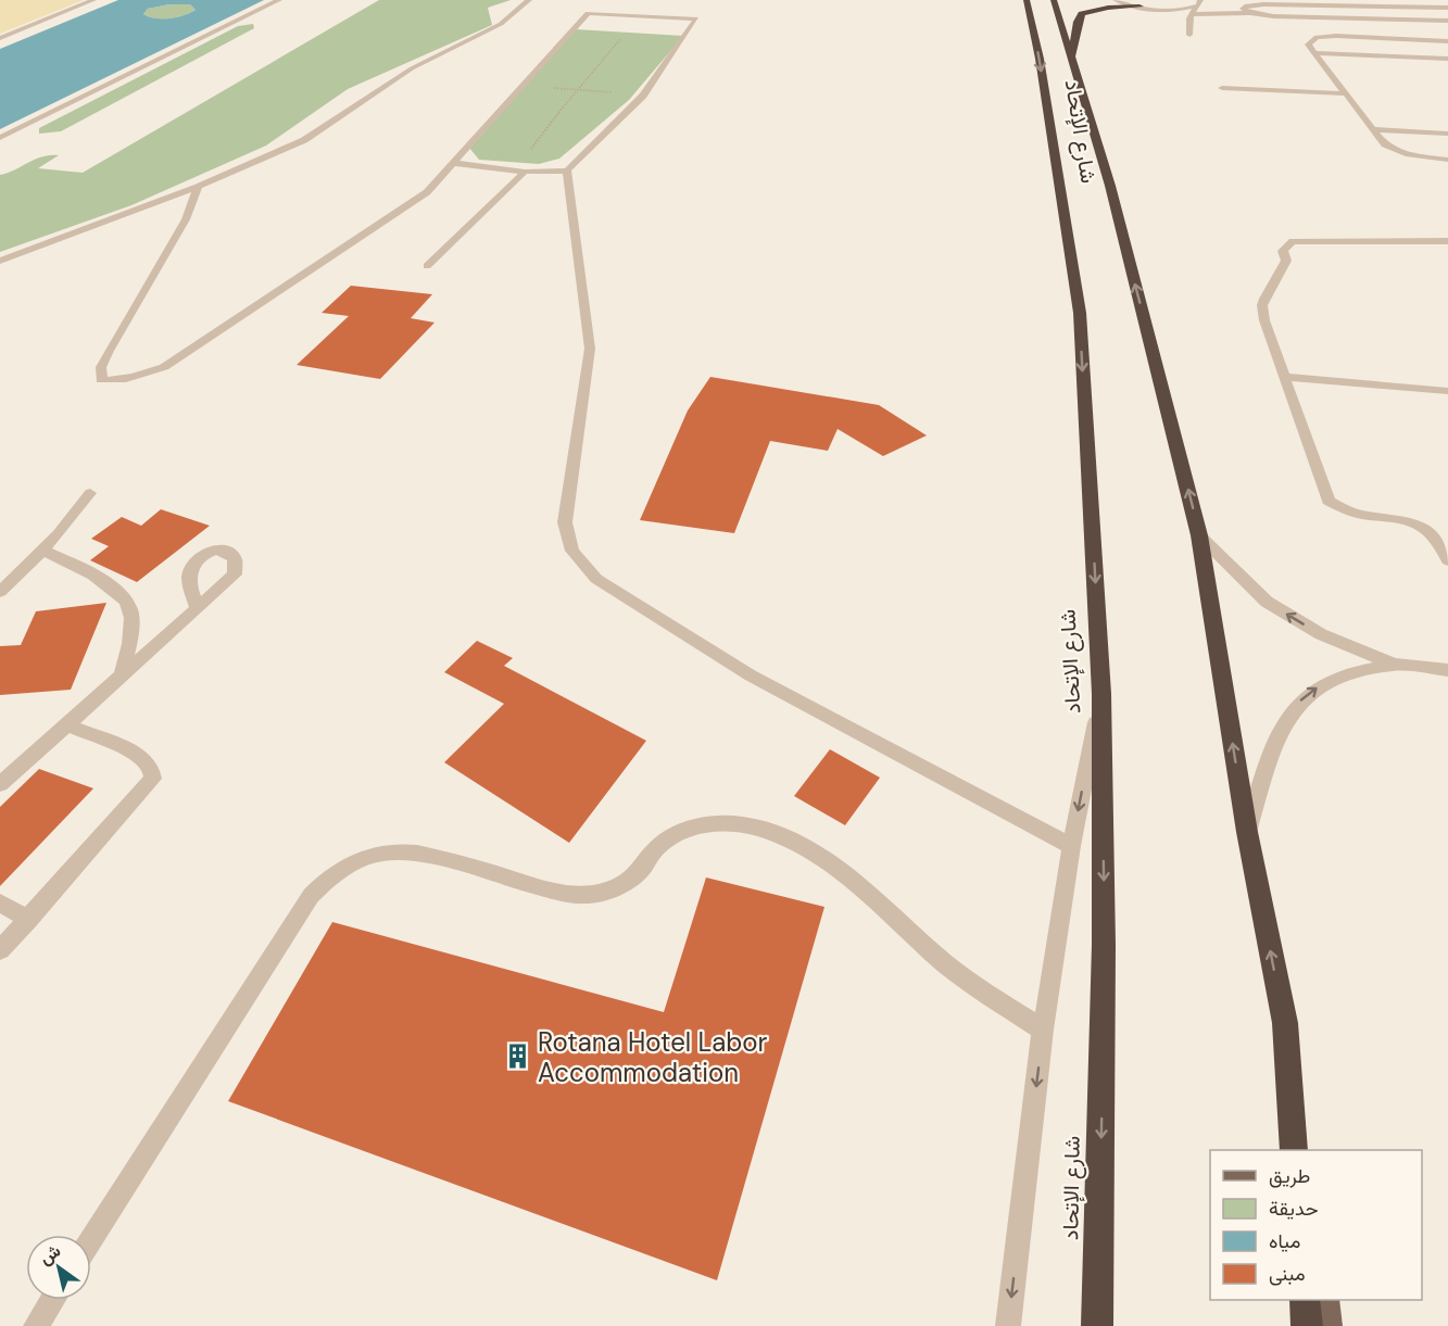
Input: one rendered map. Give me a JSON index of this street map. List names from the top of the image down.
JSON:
{
  "streets": {
    "highway": ["شارع الإتحاد"]
  },
  "places": {
    "building": ["Rotana Hotel Labor Accommodation"]
  },
  "legend": [
    "طريق",
    "حديقة",
    "مياه",
    "مبنى"
  ],
  "north": "top left"
}
